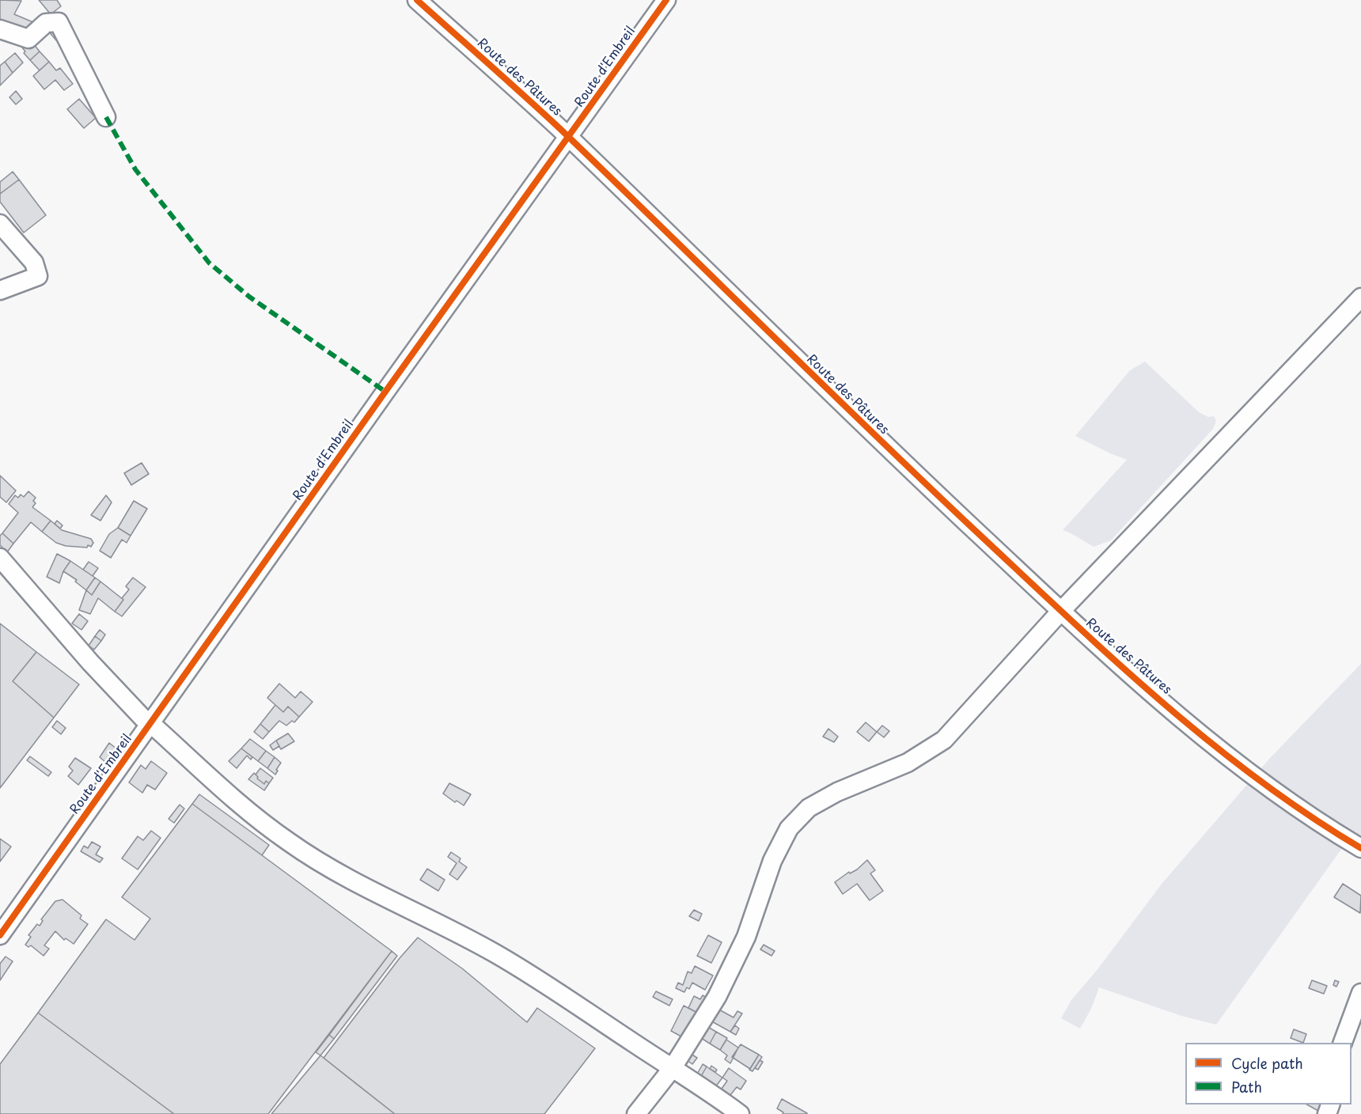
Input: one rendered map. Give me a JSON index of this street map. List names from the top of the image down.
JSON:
{
  "streets": {
    "street": ["Route d'Embreil", "Route des Pâtures"]
  },
  "crossings": [
    ["Route d'Embreil", "Route des Pâtures"]
  ],
  "legend": ["Cycle path", "Path"]
}
